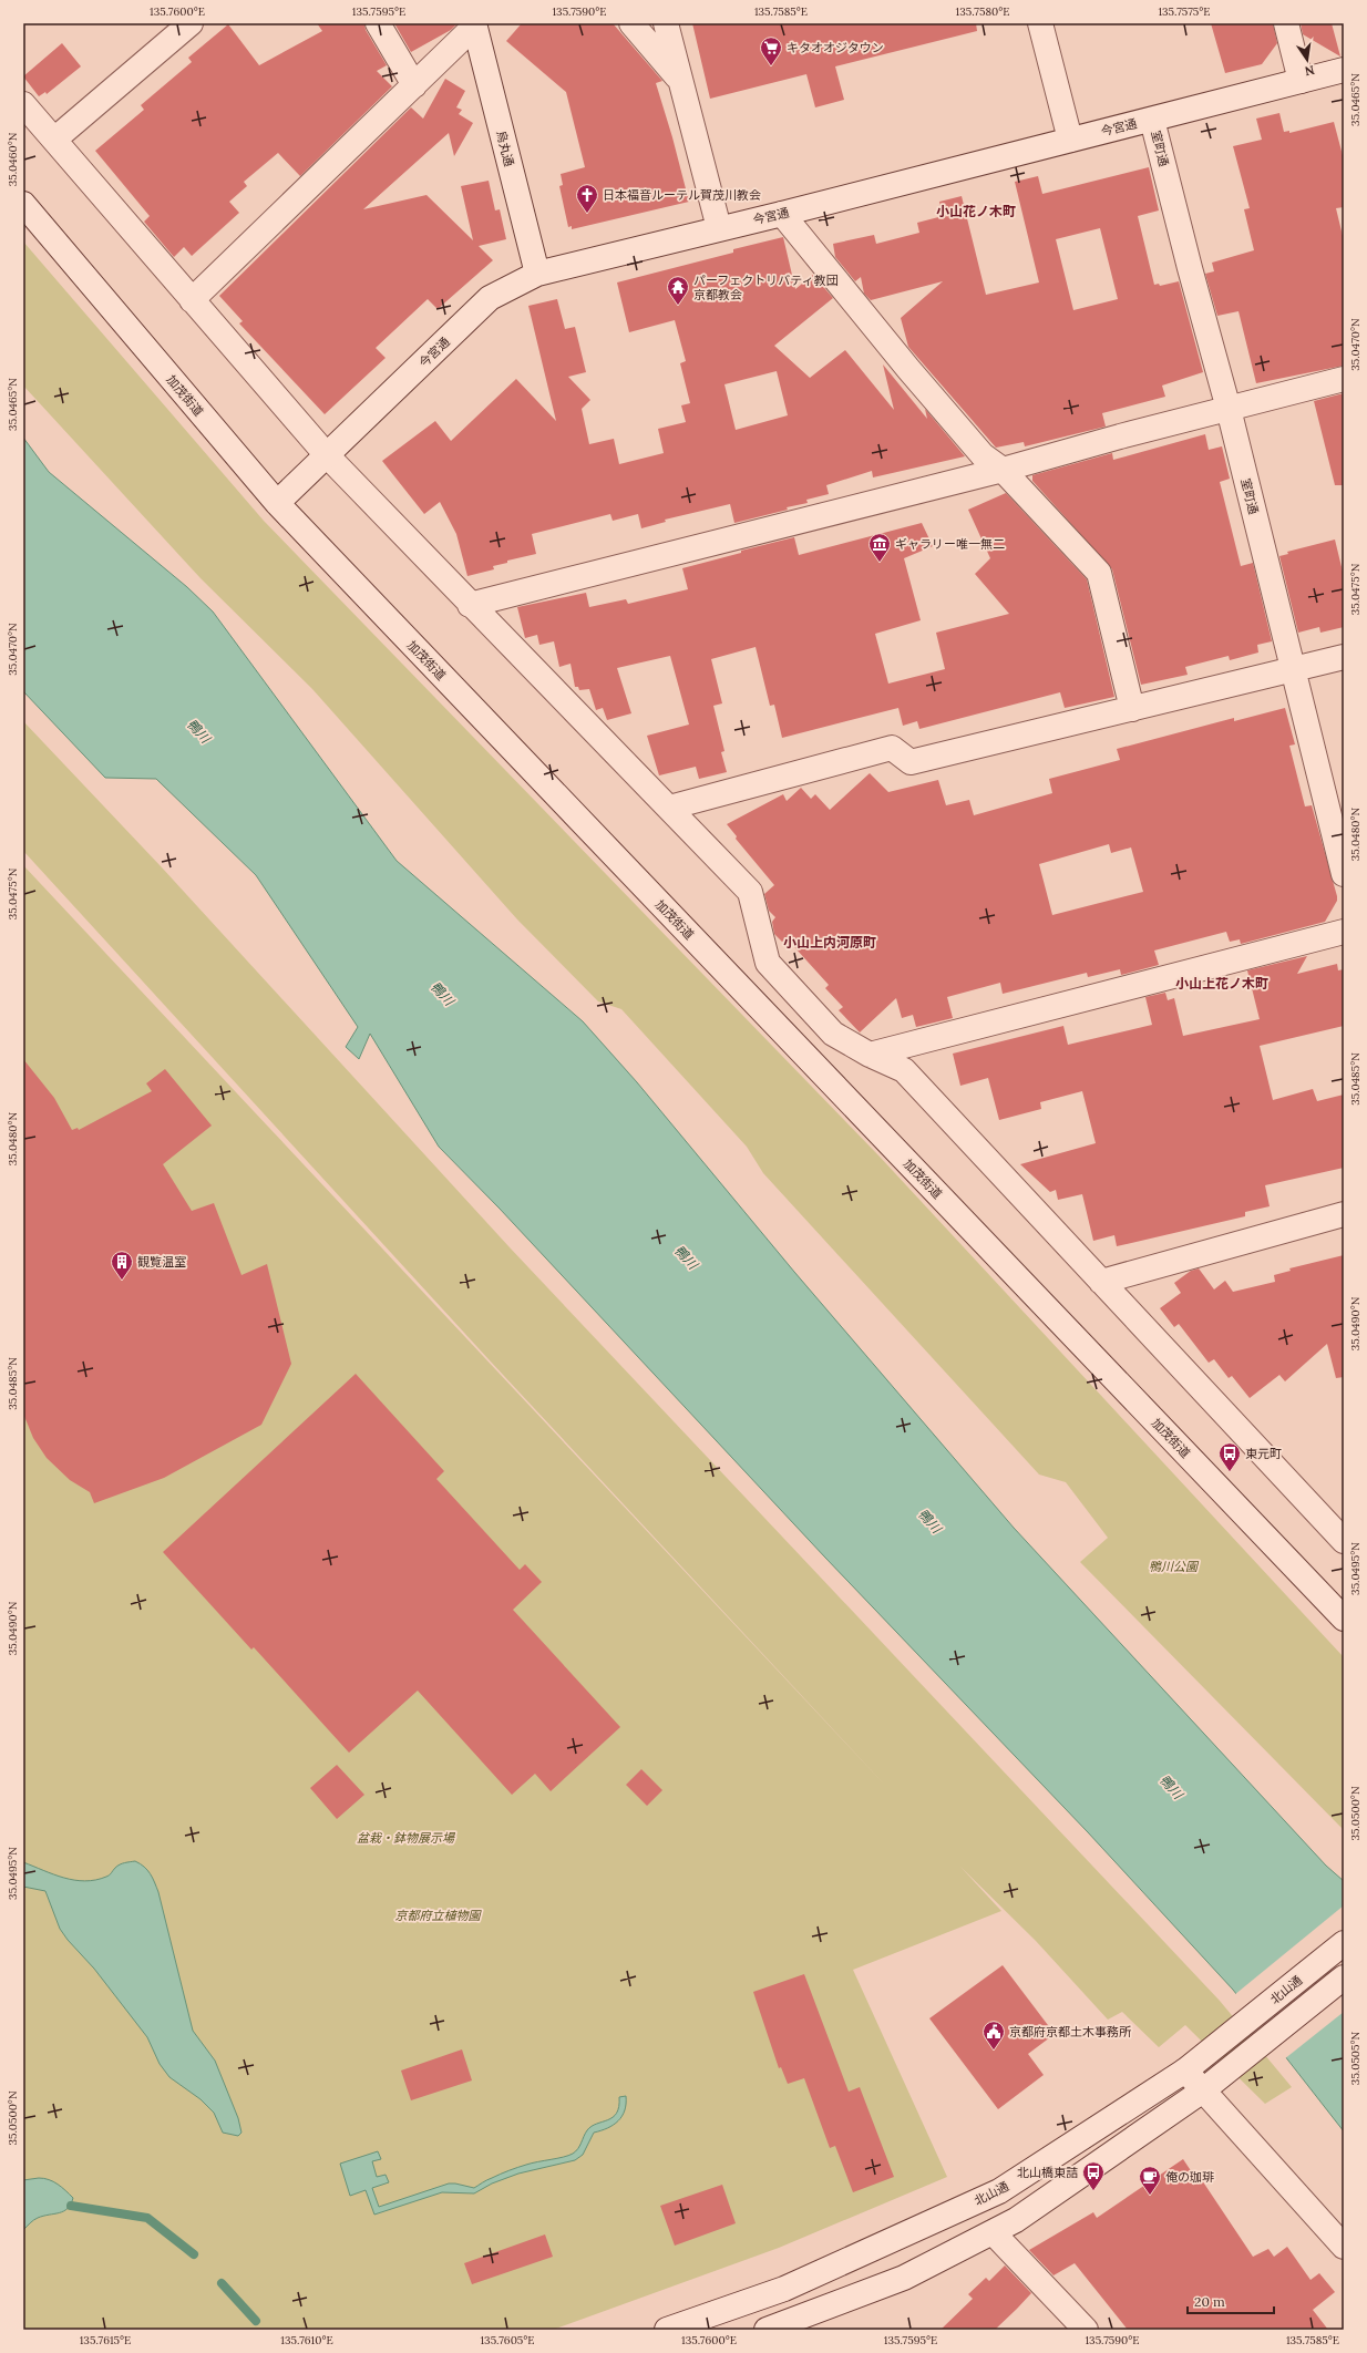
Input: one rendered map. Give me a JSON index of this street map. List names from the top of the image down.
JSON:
{
  "streets": {
    "street": [
      "今宮通",
      "烏丸通",
      "室町通",
      "加茂街道",
      "北山通"
    ]
  },
  "crossings": [
    ["今宮通", "烏丸通"],
    ["今宮通", "室町通"],
    ["今宮通", "加茂街道"]
  ],
  "districts": ["小山花ノ木町", "小山上内河原町", "小山上花ノ木町"],
  "water": ["鴨川"],
  "parks": ["鴨川公園", "盆栽・鉢物展示場", "京都府立植物園"],
  "places": {
    "supermarket": ["キタオオジタウン"],
    "church": ["日本福音ルーテル賀茂川教会"],
    "temple": ["パーフェクトリバティ教団 京都教会"],
    "museum": ["ギャラリー唯一無二"],
    "building": ["観覧温室"],
    "bus stop": ["東元町", "北山橋東詰"],
    "public building": ["京都府京都土木事務所"],
    "cafe": ["俺の珈琲"]
  },
  "scale_bar": "20 m",
  "north": "bottom",
  "coordinates": [
    "135.7600°E",
    "135.7595°E",
    "135.7590°E",
    "135.7585°E",
    "135.7580°E",
    "135.7575°E",
    "35.0465°N",
    "35.0460°N",
    "35.0470°N",
    "35.0475°N",
    "35.0480°N",
    "35.0485°N",
    "35.0490°N",
    "35.0495°N",
    "35.0500°N",
    "35.0505°N",
    "135.7615°E",
    "135.7610°E",
    "135.7605°E"
  ]
}
